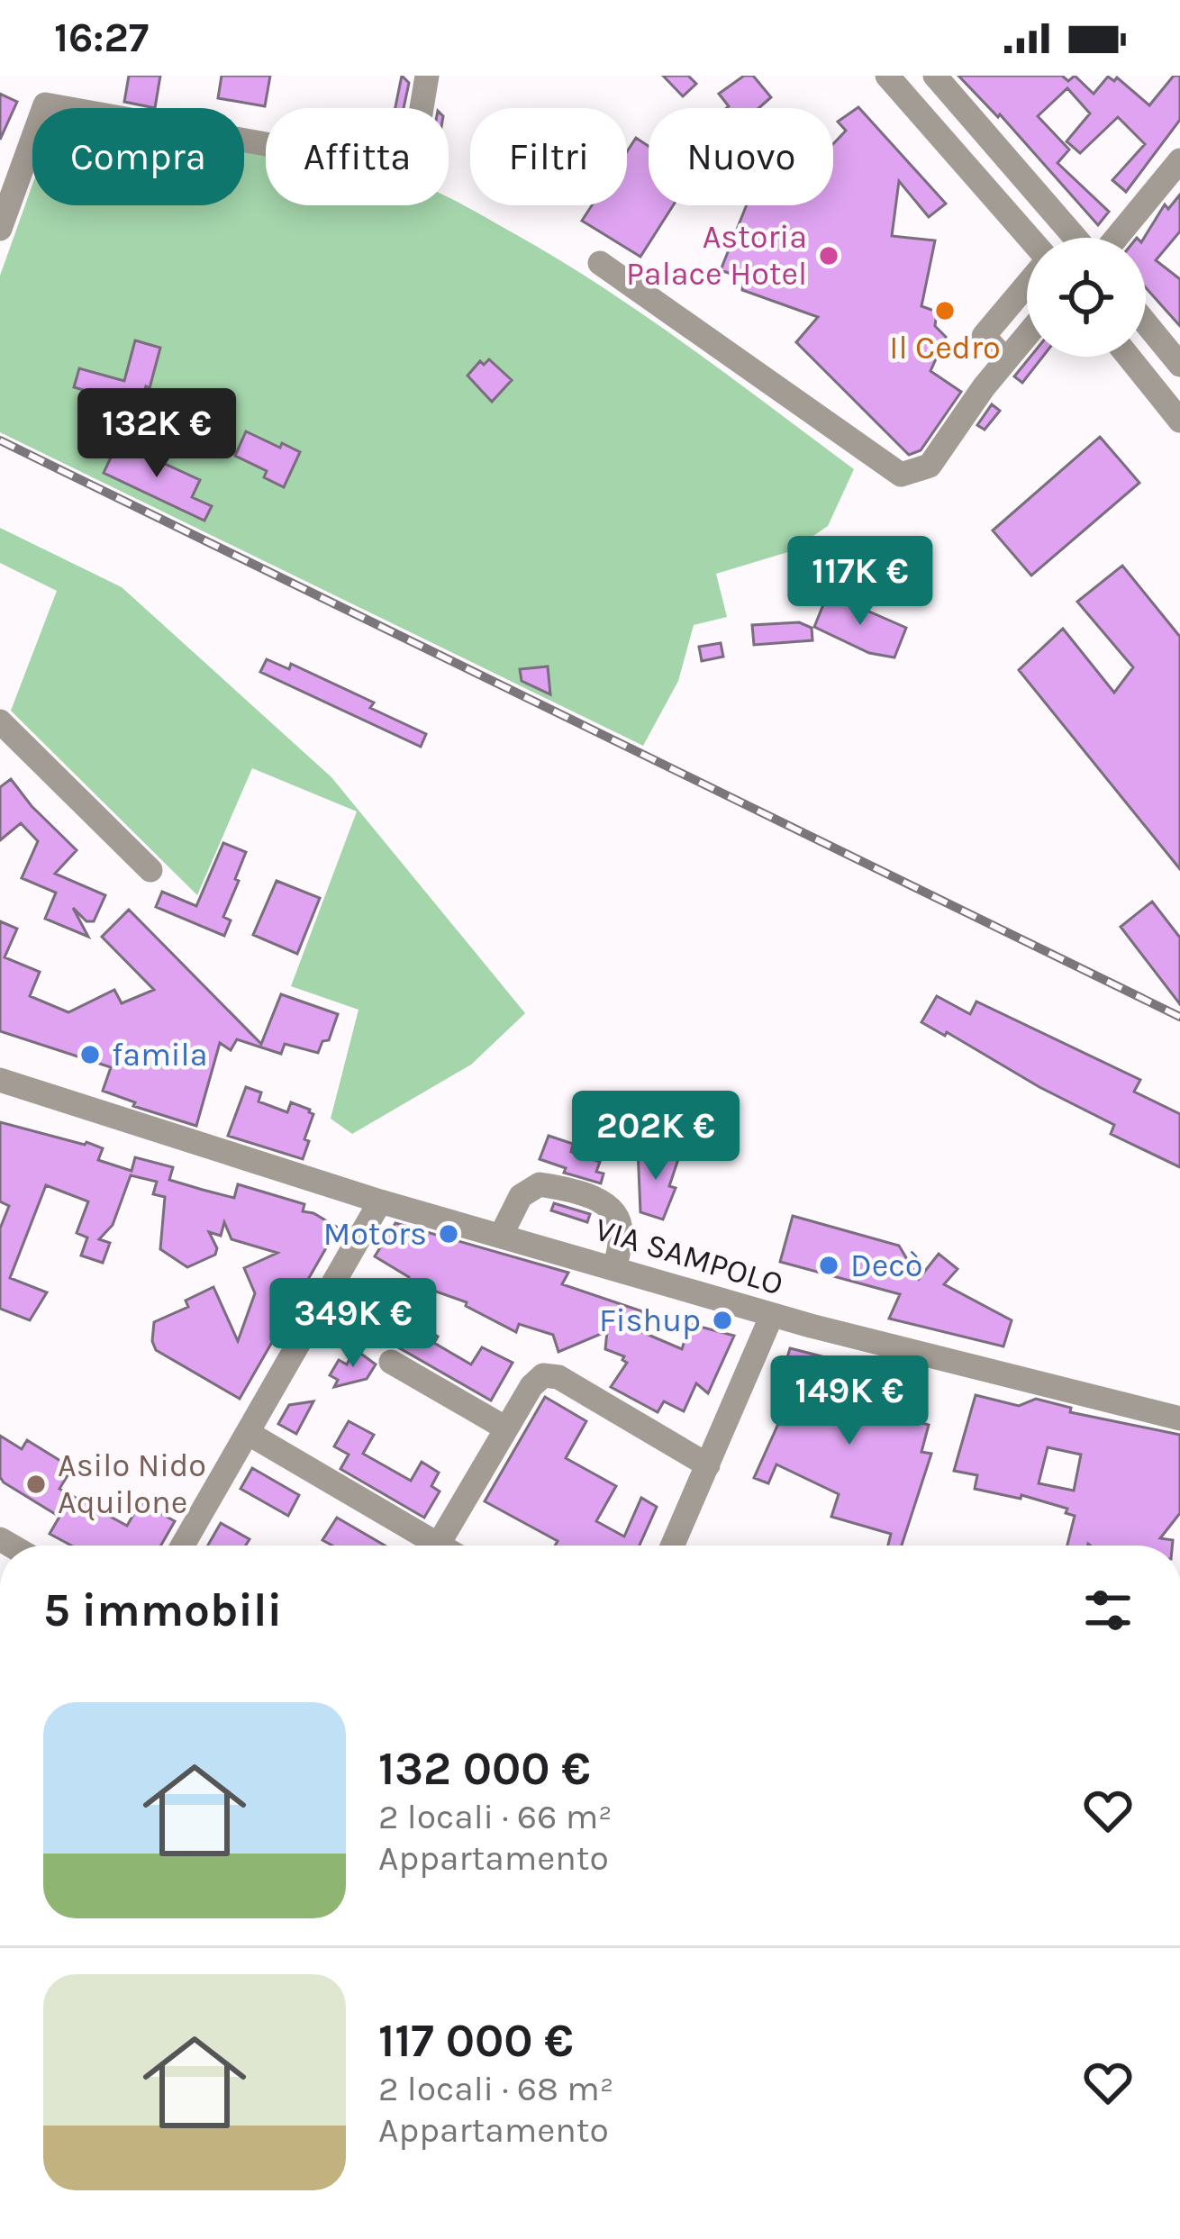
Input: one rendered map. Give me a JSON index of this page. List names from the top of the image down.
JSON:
{
  "streets": {
    "street": ["VIA SAMPOLO"]
  },
  "places": [
    "Astoria Palace Hotel",
    "Il Cedro",
    "famila",
    "Motors",
    "Decò",
    "Fishup",
    "Asilo Nido Aquilone"
  ],
  "page": {
    "status": "16:27",
    "chip": [
      "Compra",
      "Affitta",
      "Filtri",
      "Nuovo"
    ],
    "price": [
      "132K €",
      "117K €",
      "202K €",
      "349K €",
      "149K €"
    ],
    "heading": "5 immobili",
    "list": [
      {
        "name": "132 000 €",
        "note": "2 locali · 66 m² · Appartamento"
      },
      {
        "name": "117 000 €",
        "note": "2 locali · 68 m² · Appartamento"
      }
    ]
  }
}
